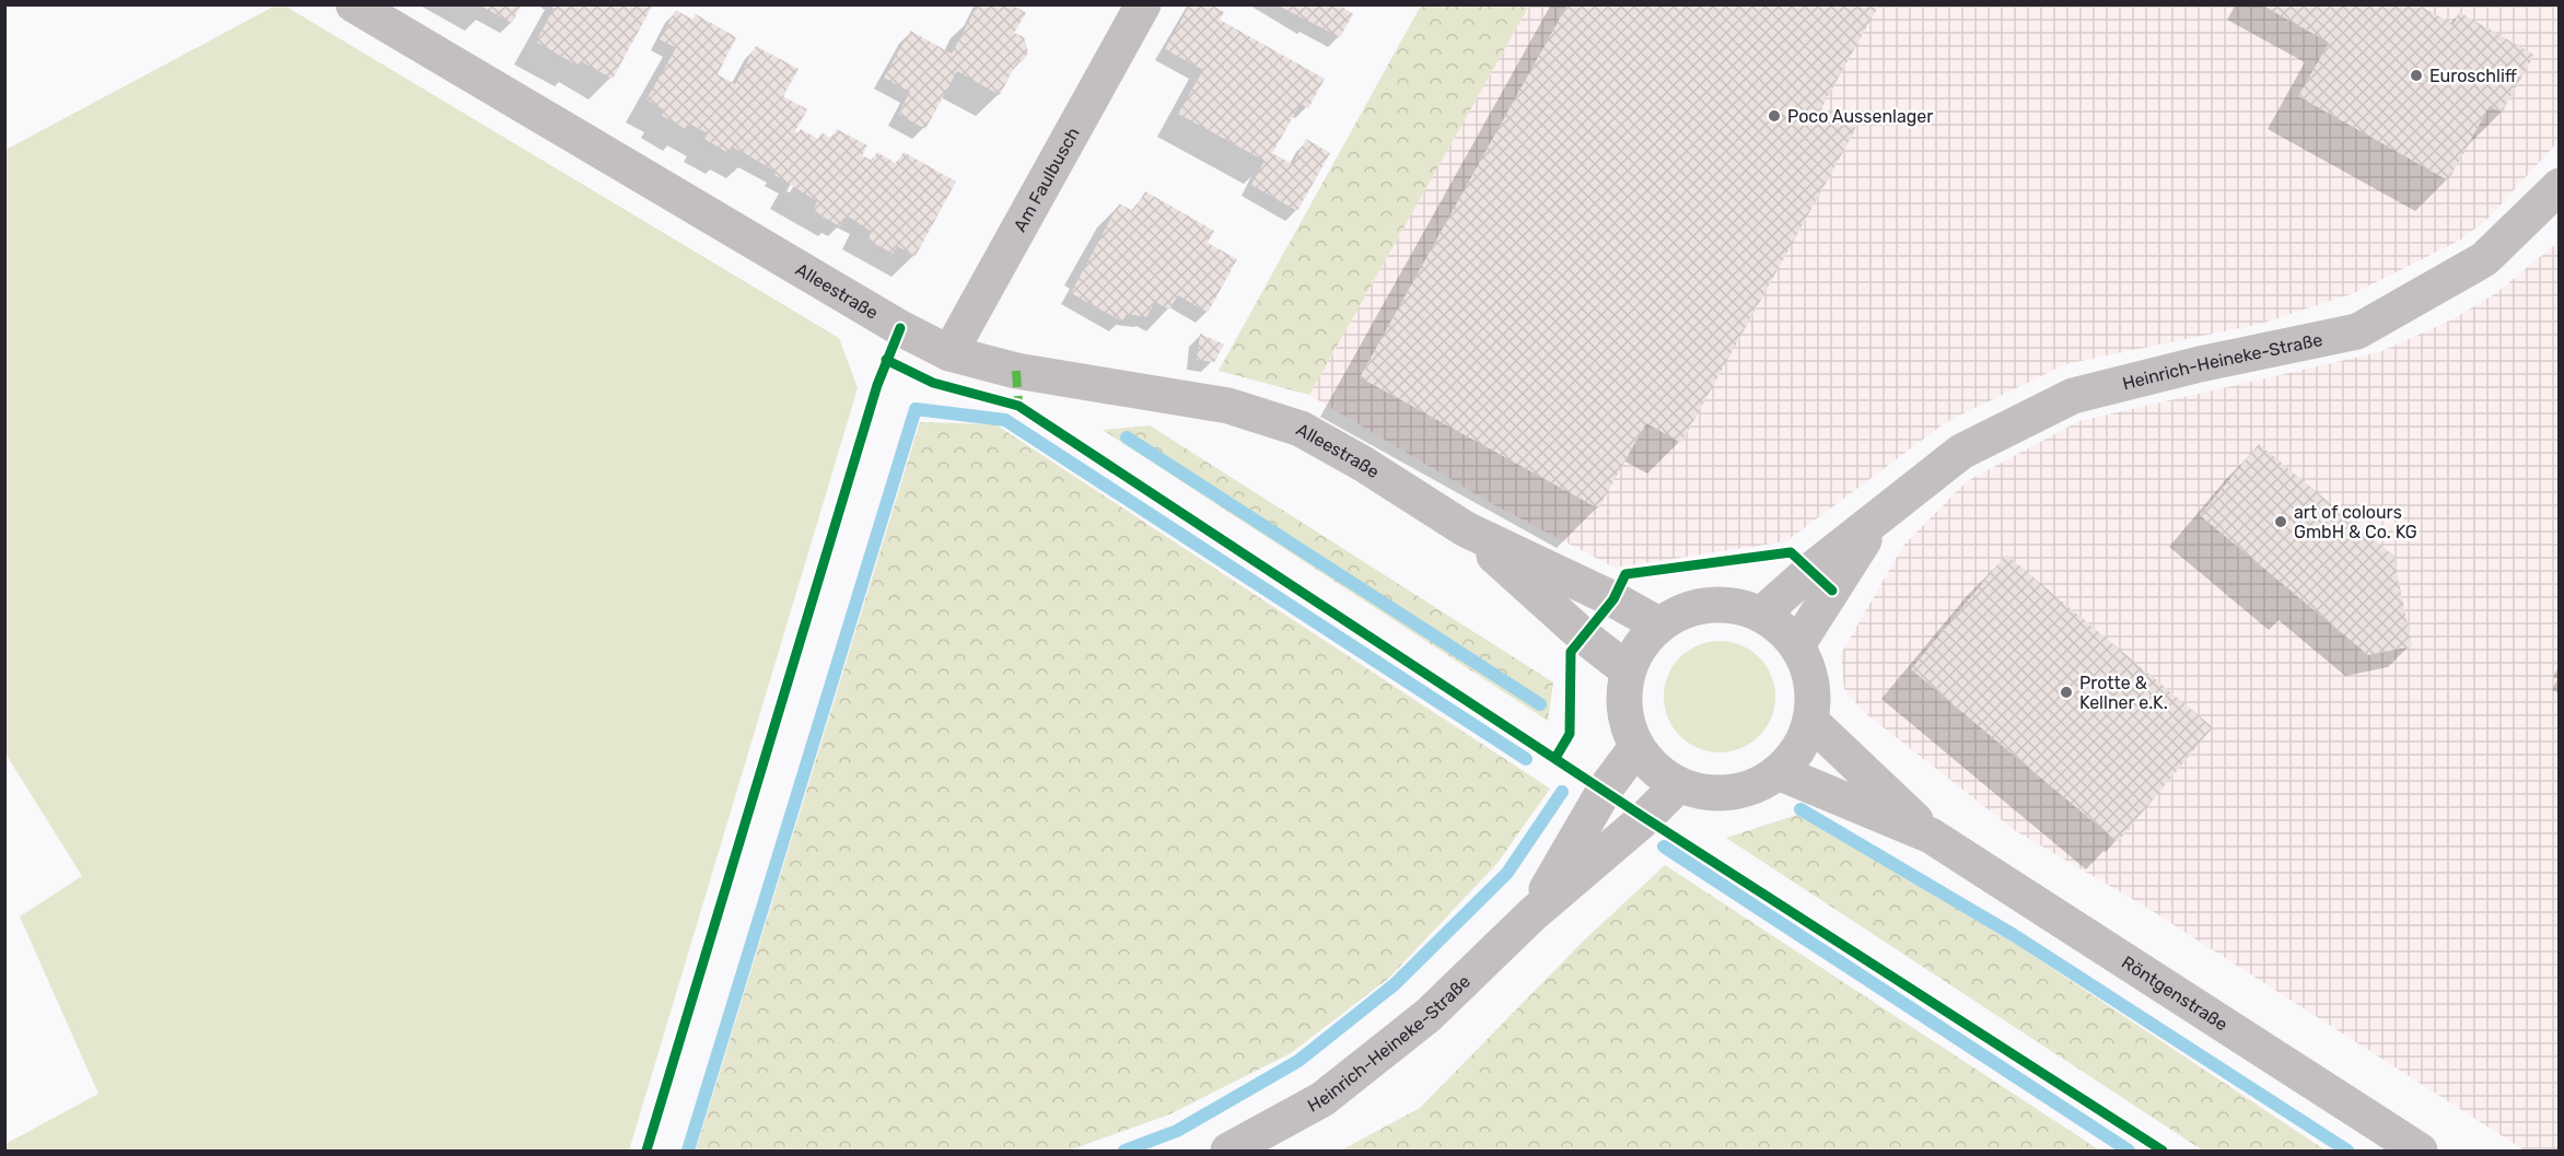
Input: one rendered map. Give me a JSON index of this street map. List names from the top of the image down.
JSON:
{
  "streets": {
    "street": [
      "Am Faulbusch",
      "Alleestraße",
      "Heinrich-Heineke-Straße",
      "Röntgenstraße"
    ]
  },
  "crossings": [
    ["Am Faulbusch", "Alleestraße"],
    ["Alleestraße", "Heinrich-Heineke-Straße"],
    ["Alleestraße", "Röntgenstraße"],
    ["Heinrich-Heineke-Straße", "Röntgenstraße"]
  ],
  "places": [
    "Euroschliff",
    "Poco Aussenlager",
    "art of colours GmbH & Co. KG",
    "Protte & Kellner e.K."
  ]
}
